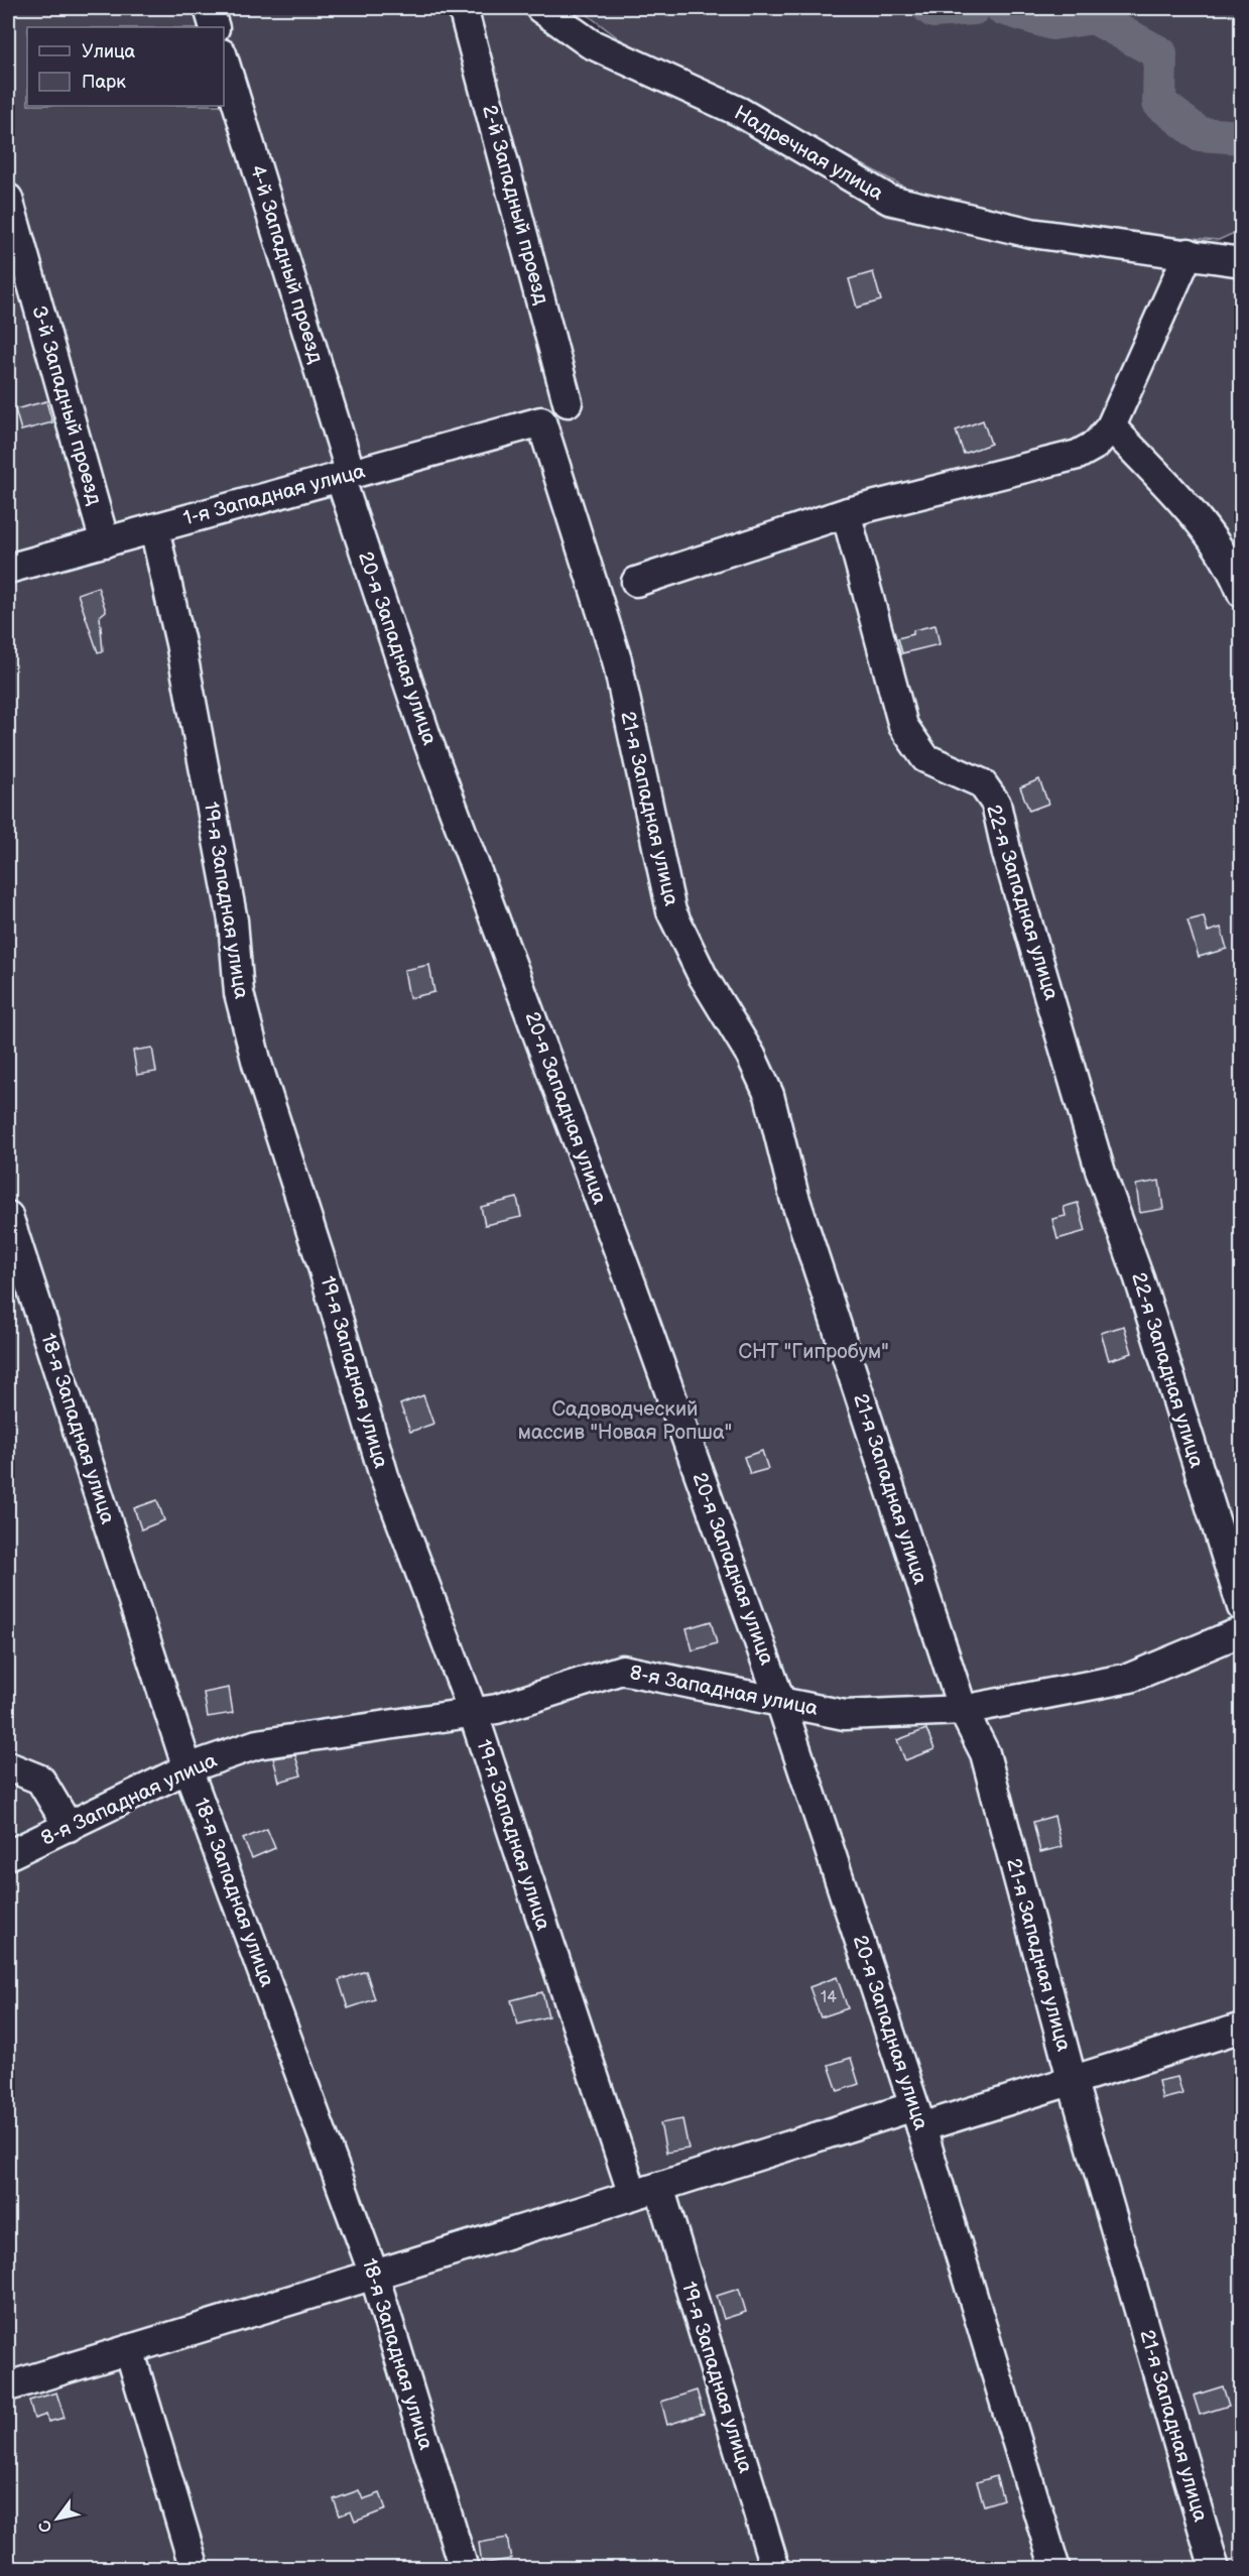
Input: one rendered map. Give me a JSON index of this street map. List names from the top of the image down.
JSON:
{
  "streets": {
    "street": [
      "Надречная улица",
      "2-й Западный проезд",
      "4-й Западный проезд",
      "3-й Западный проезд",
      "1-я Западная улица",
      "20-я Западная улица",
      "21-я Западная улица",
      "19-я Западная улица",
      "22-я Западная улица",
      "18-я Западная улица",
      "8-я Западная улица"
    ]
  },
  "crossings": [
    ["4-й Западный проезд", "1-я Западная улица"],
    ["4-й Западный проезд", "20-я Западная улица"],
    ["3-й Западный проезд", "1-я Западная улица"],
    ["1-я Западная улица", "20-я Западная улица"],
    ["1-я Западная улица", "21-я Западная улица"],
    ["1-я Западная улица", "19-я Западная улица"],
    ["20-я Западная улица", "8-я Западная улица"],
    ["21-я Западная улица", "8-я Западная улица"],
    ["19-я Западная улица", "8-я Западная улица"],
    ["18-я Западная улица", "8-я Западная улица"]
  ],
  "parks": ["СНТ \"Гипробум\"", "Садоводческий массив \"Новая Ропша\""],
  "house_numbers": ["14"],
  "legend": ["Улица", "Парк"],
  "north": "bottom left"
}
